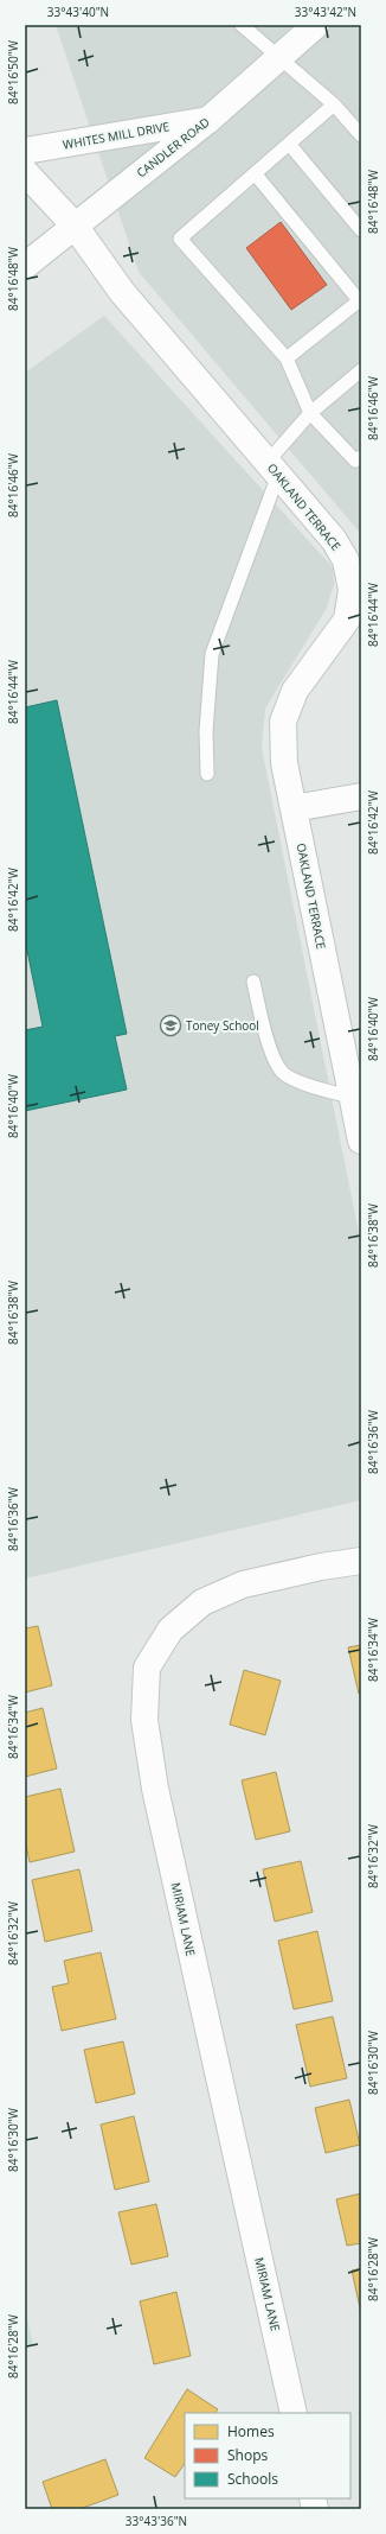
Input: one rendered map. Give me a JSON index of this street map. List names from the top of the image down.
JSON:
{
  "streets": {
    "street": [
      "WHITES MILL DRIVE",
      "CANDLER ROAD",
      "OAKLAND TERRACE",
      "MIRIAM LANE"
    ]
  },
  "crossings": [
    ["WHITES MILL DRIVE", "CANDLER ROAD"],
    ["CANDLER ROAD", "OAKLAND TERRACE"]
  ],
  "places": {
    "school or university": ["Toney School"]
  },
  "legend": ["Homes", "Shops", "Schools"],
  "coordinates": [
    "33°43'40\"N",
    "33°43'42\"N",
    "84°16'50\"W",
    "84°16'48\"W",
    "84°16'46\"W",
    "84°16'44\"W",
    "84°16'42\"W",
    "84°16'40\"W",
    "84°16'38\"W",
    "84°16'36\"W",
    "84°16'34\"W",
    "84°16'32\"W",
    "84°16'30\"W",
    "84°16'28\"W",
    "33°43'36\"N"
  ]
}
